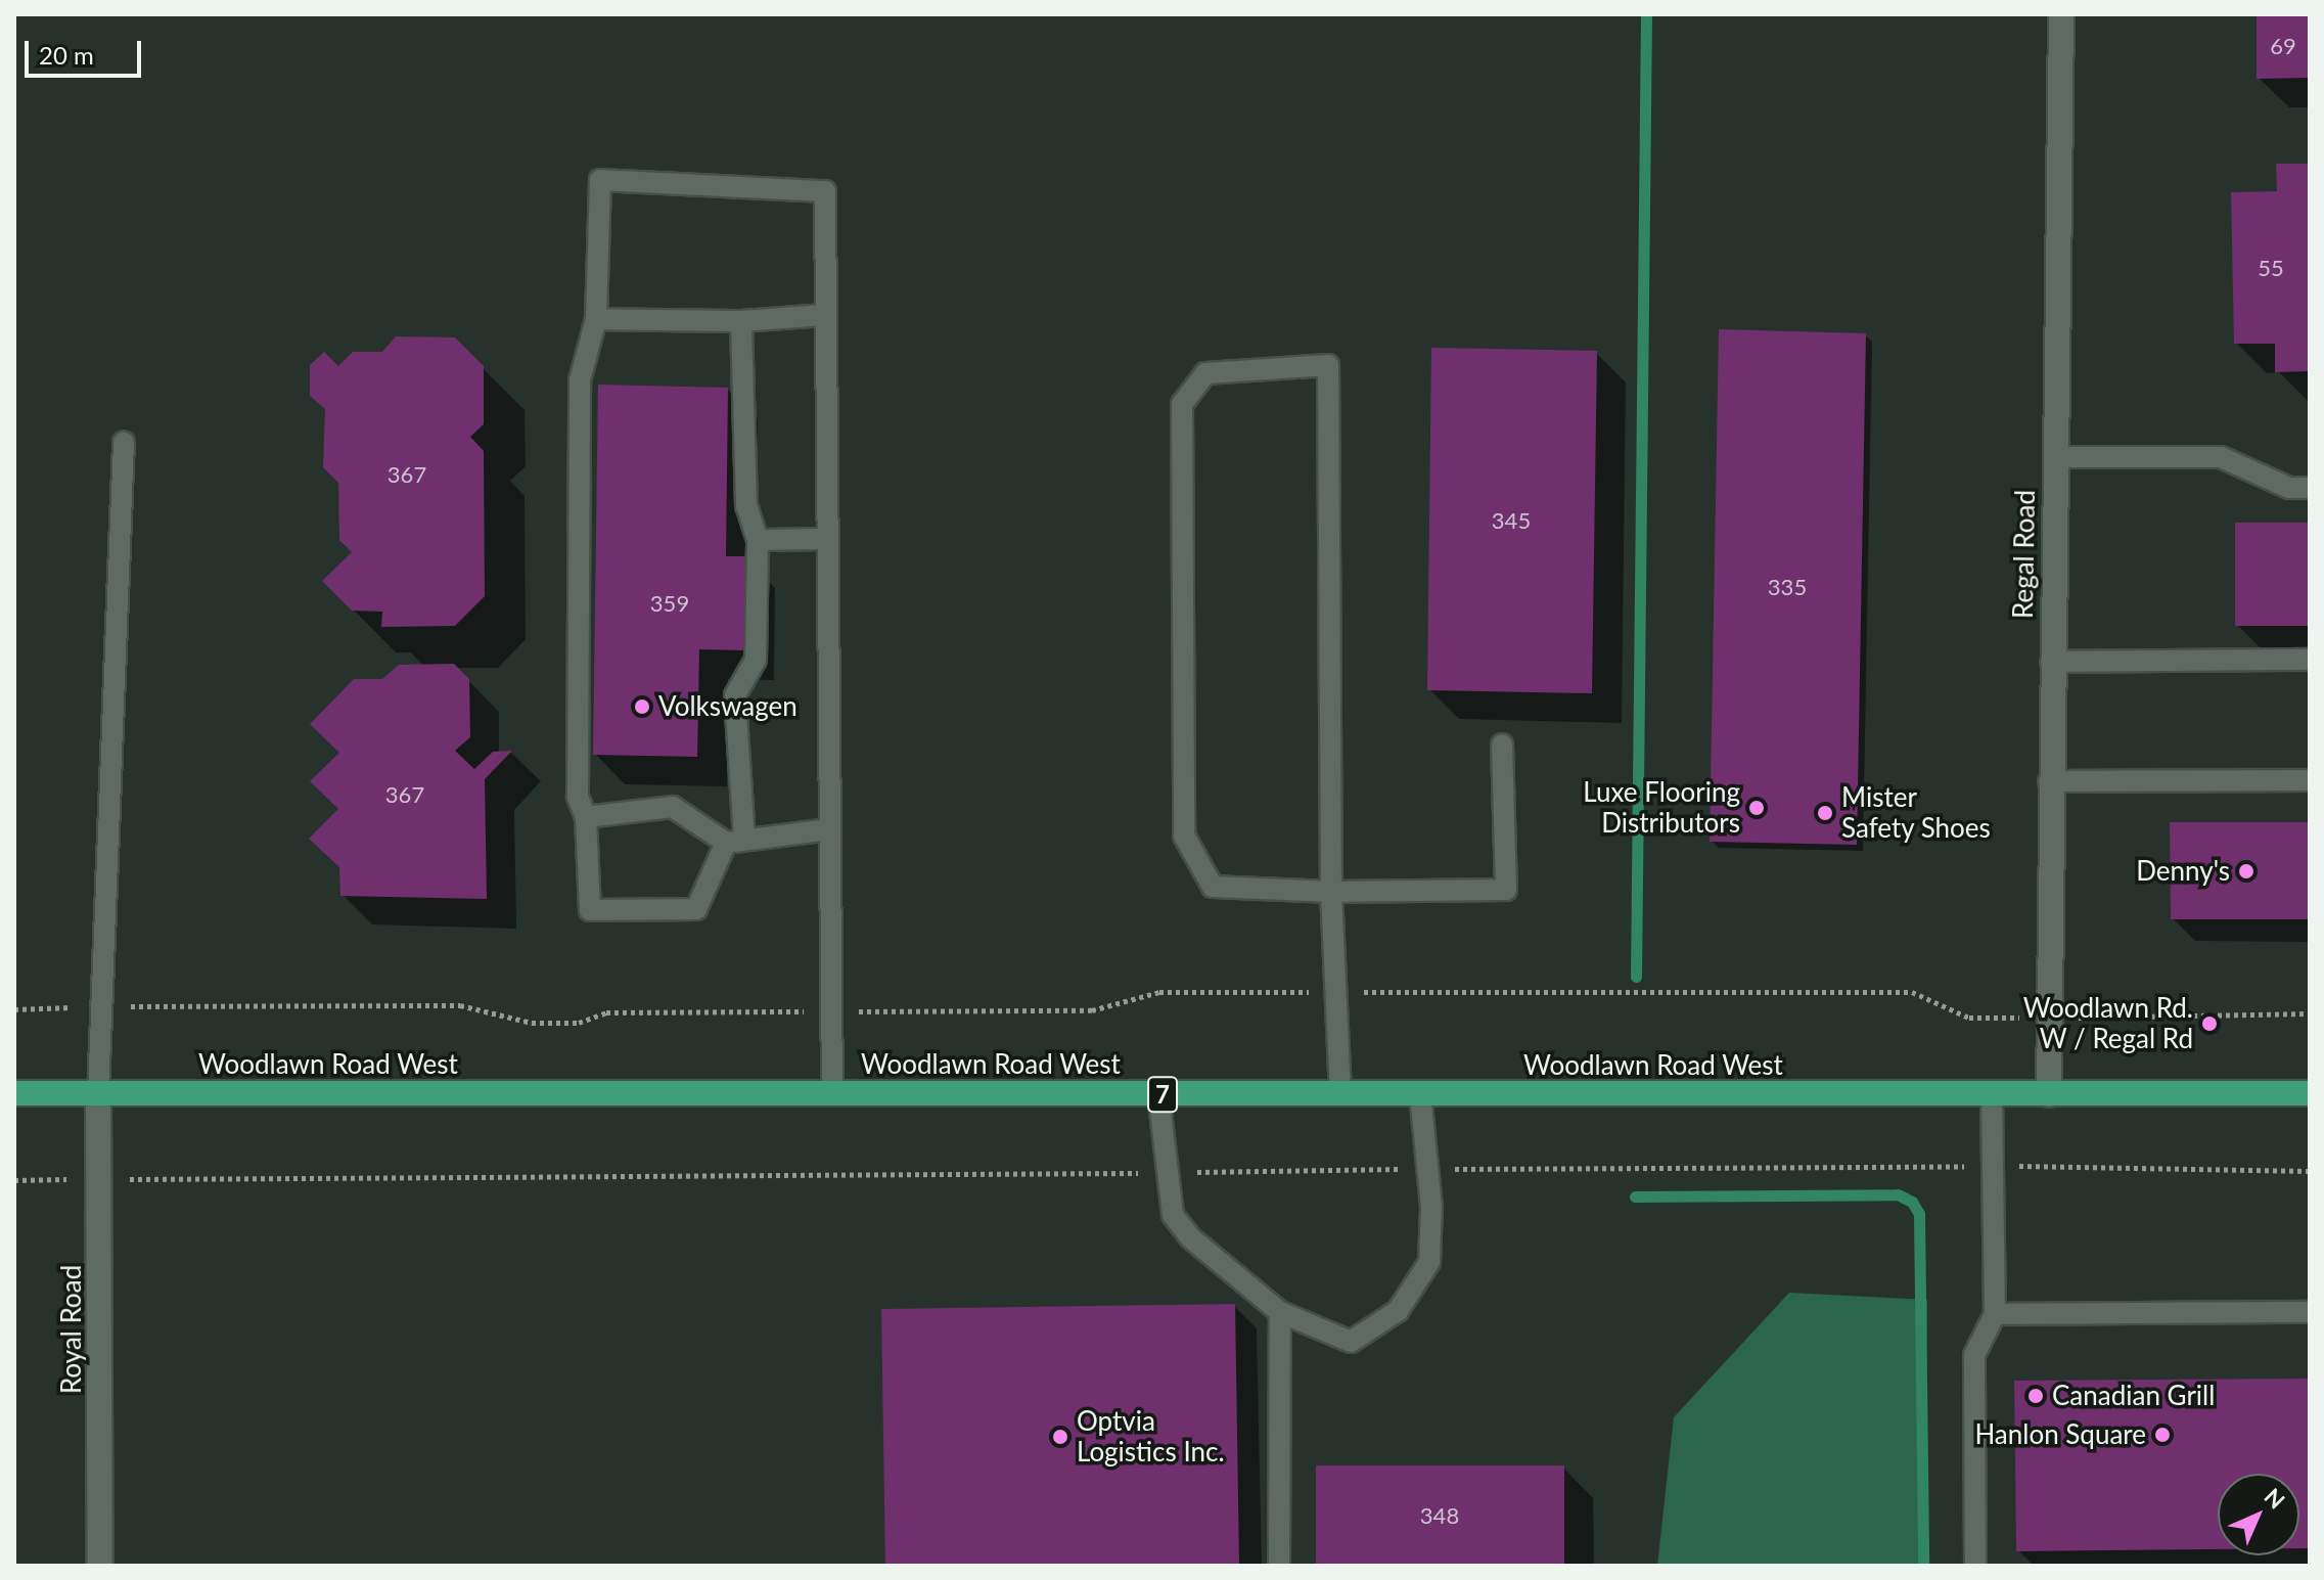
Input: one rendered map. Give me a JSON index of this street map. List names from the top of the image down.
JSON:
{
  "streets": {
    "main road": ["Woodlawn Road West", "7"],
    "street": ["Regal Road", "Royal Road"]
  },
  "crossings": [
    ["Regal Road", "Woodlawn Road West"],
    ["Woodlawn Road West", "Royal Road"]
  ],
  "places": [
    "Volkswagen",
    "Luxe Flooring Distributors",
    "Mister Safety Shoes",
    "Denny's",
    "Woodlawn Rd. W / Regal Rd",
    "Canadian Grill",
    "Hanlon Square",
    "Optvia Logistics Inc."
  ],
  "house_numbers": [
    "69",
    "55",
    "367",
    "345",
    "335",
    "359",
    "367",
    "348"
  ],
  "scale_bar": "20 m",
  "north": "top right"
}
